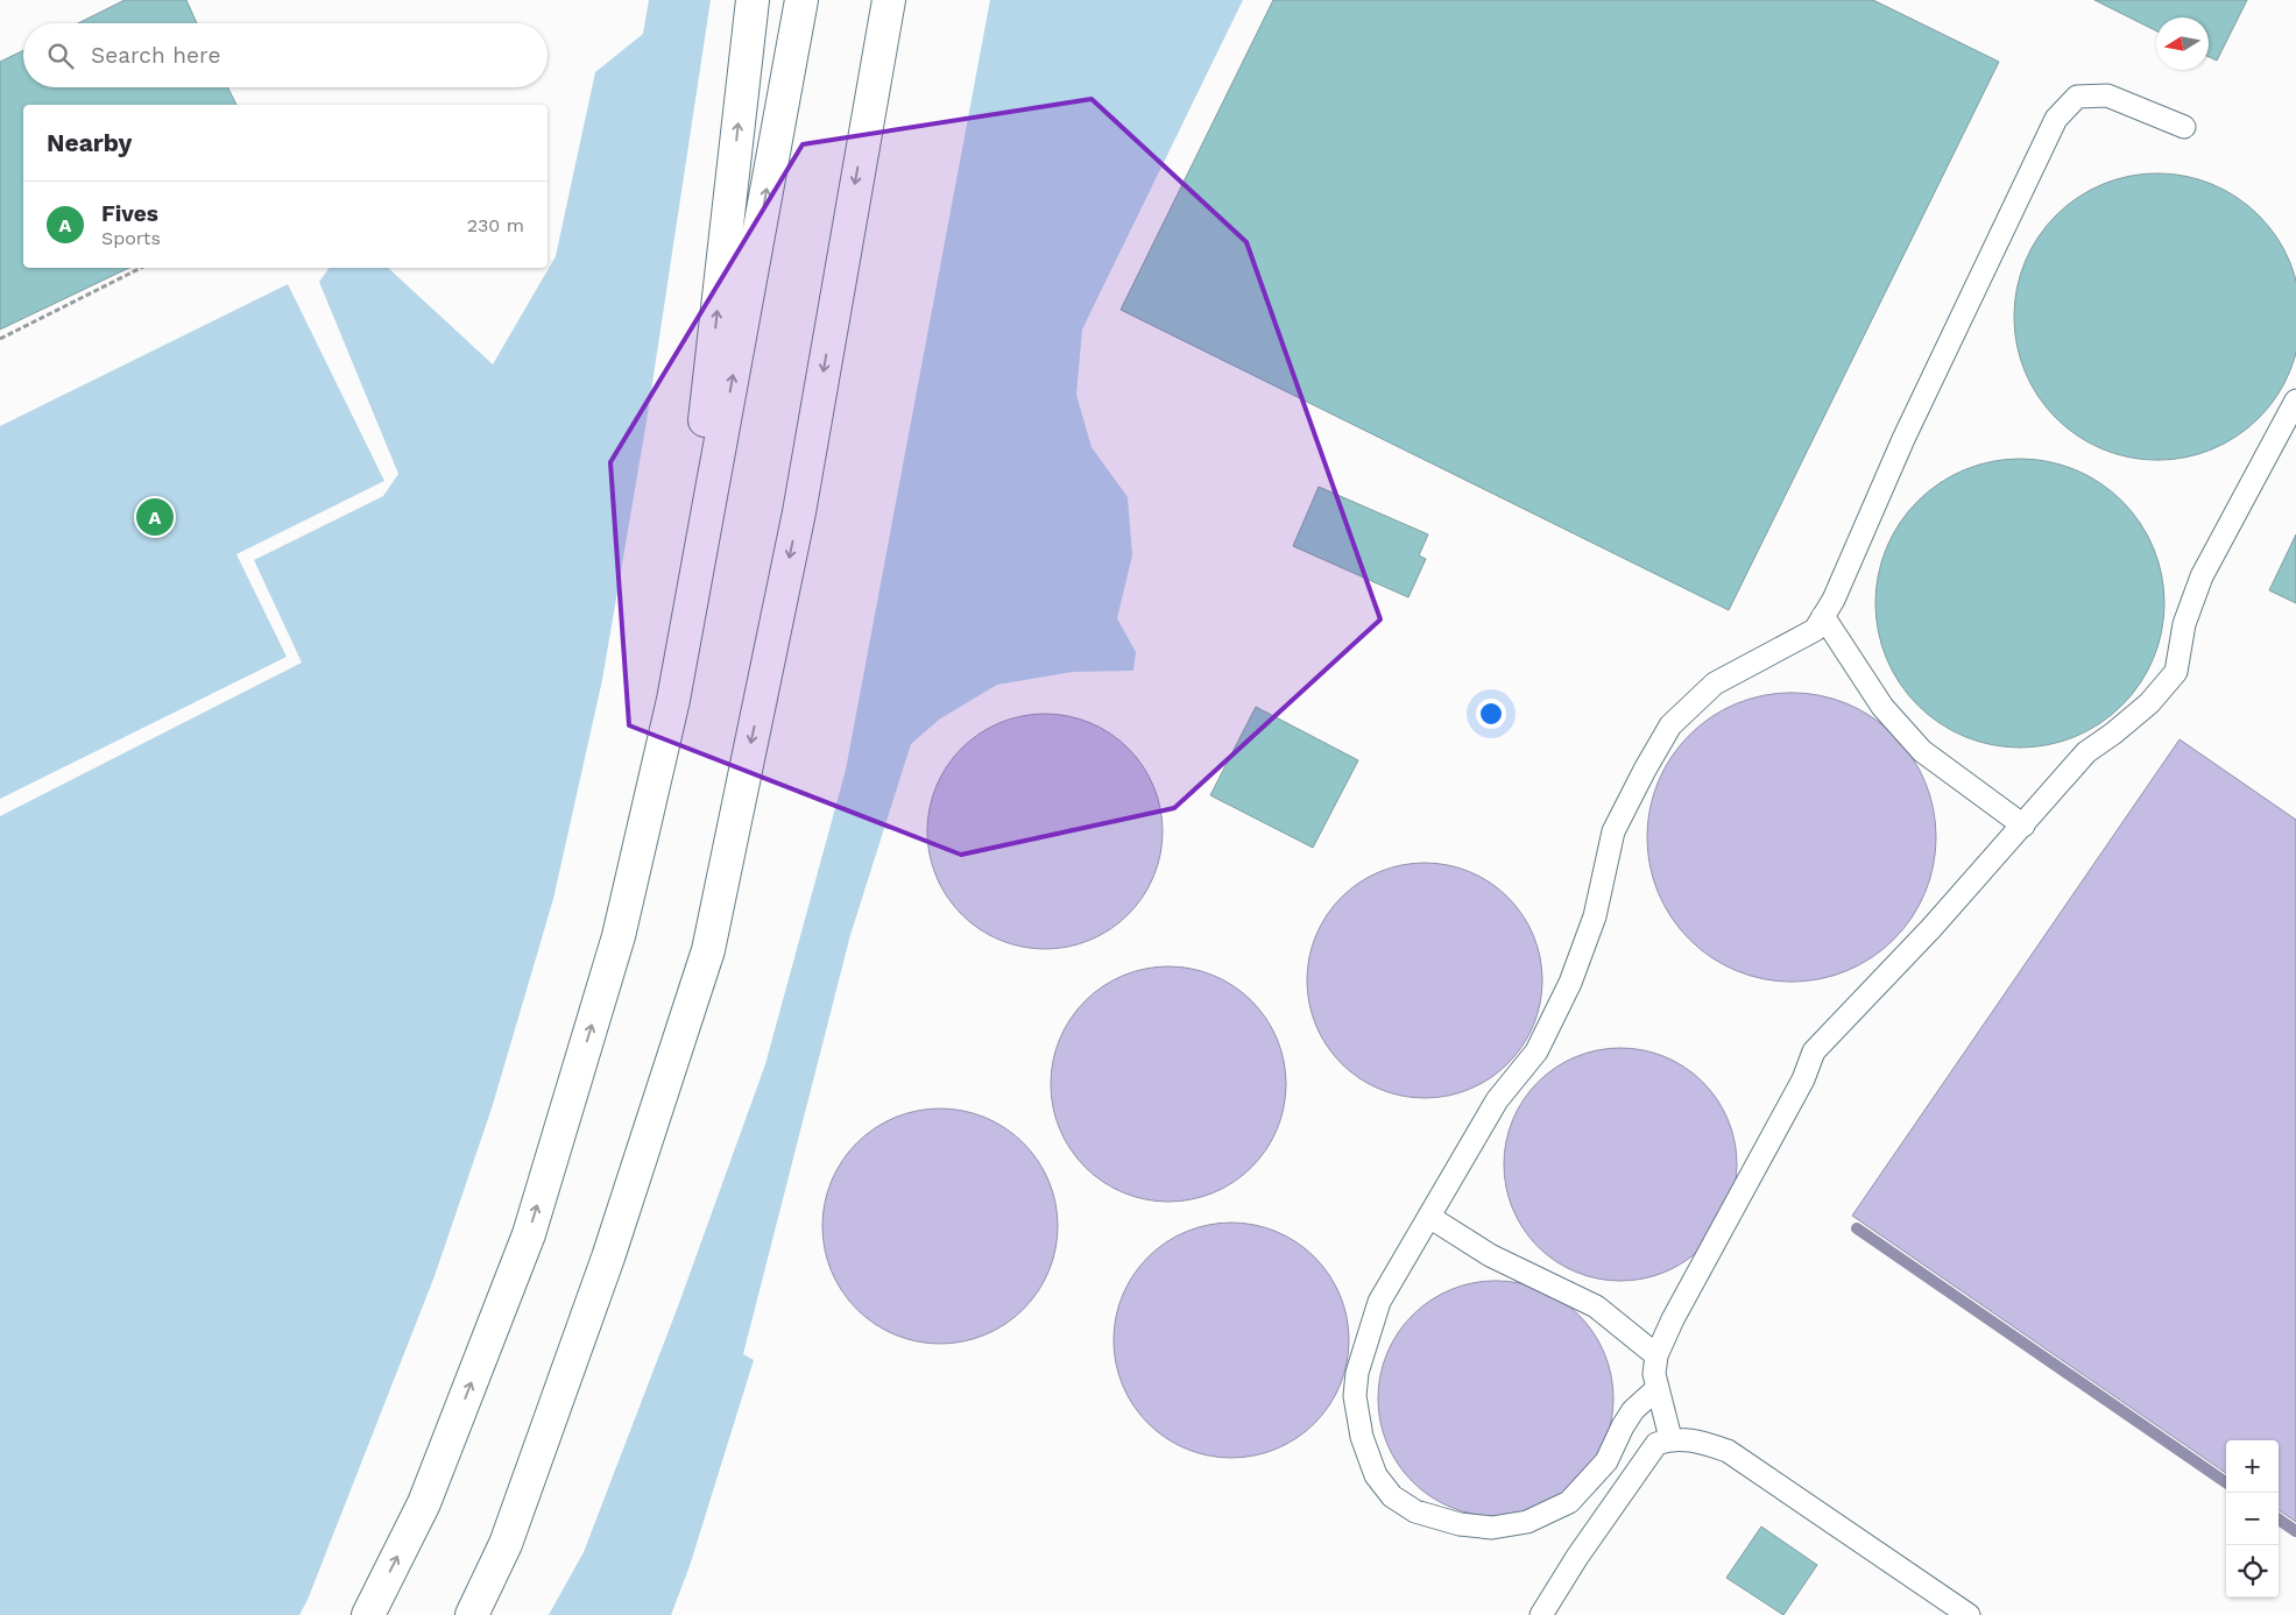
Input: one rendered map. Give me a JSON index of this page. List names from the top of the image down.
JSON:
{
  "north": "left",
  "page": {
    "search": "Search here",
    "heading": "Nearby",
    "list": [
      {
        "mark": "A",
        "name": "Fives",
        "note": "Sports",
        "value": "230 m"
      }
    ],
    "pins": "A",
    "map_buttons": ["+", "−"]
  }
}
